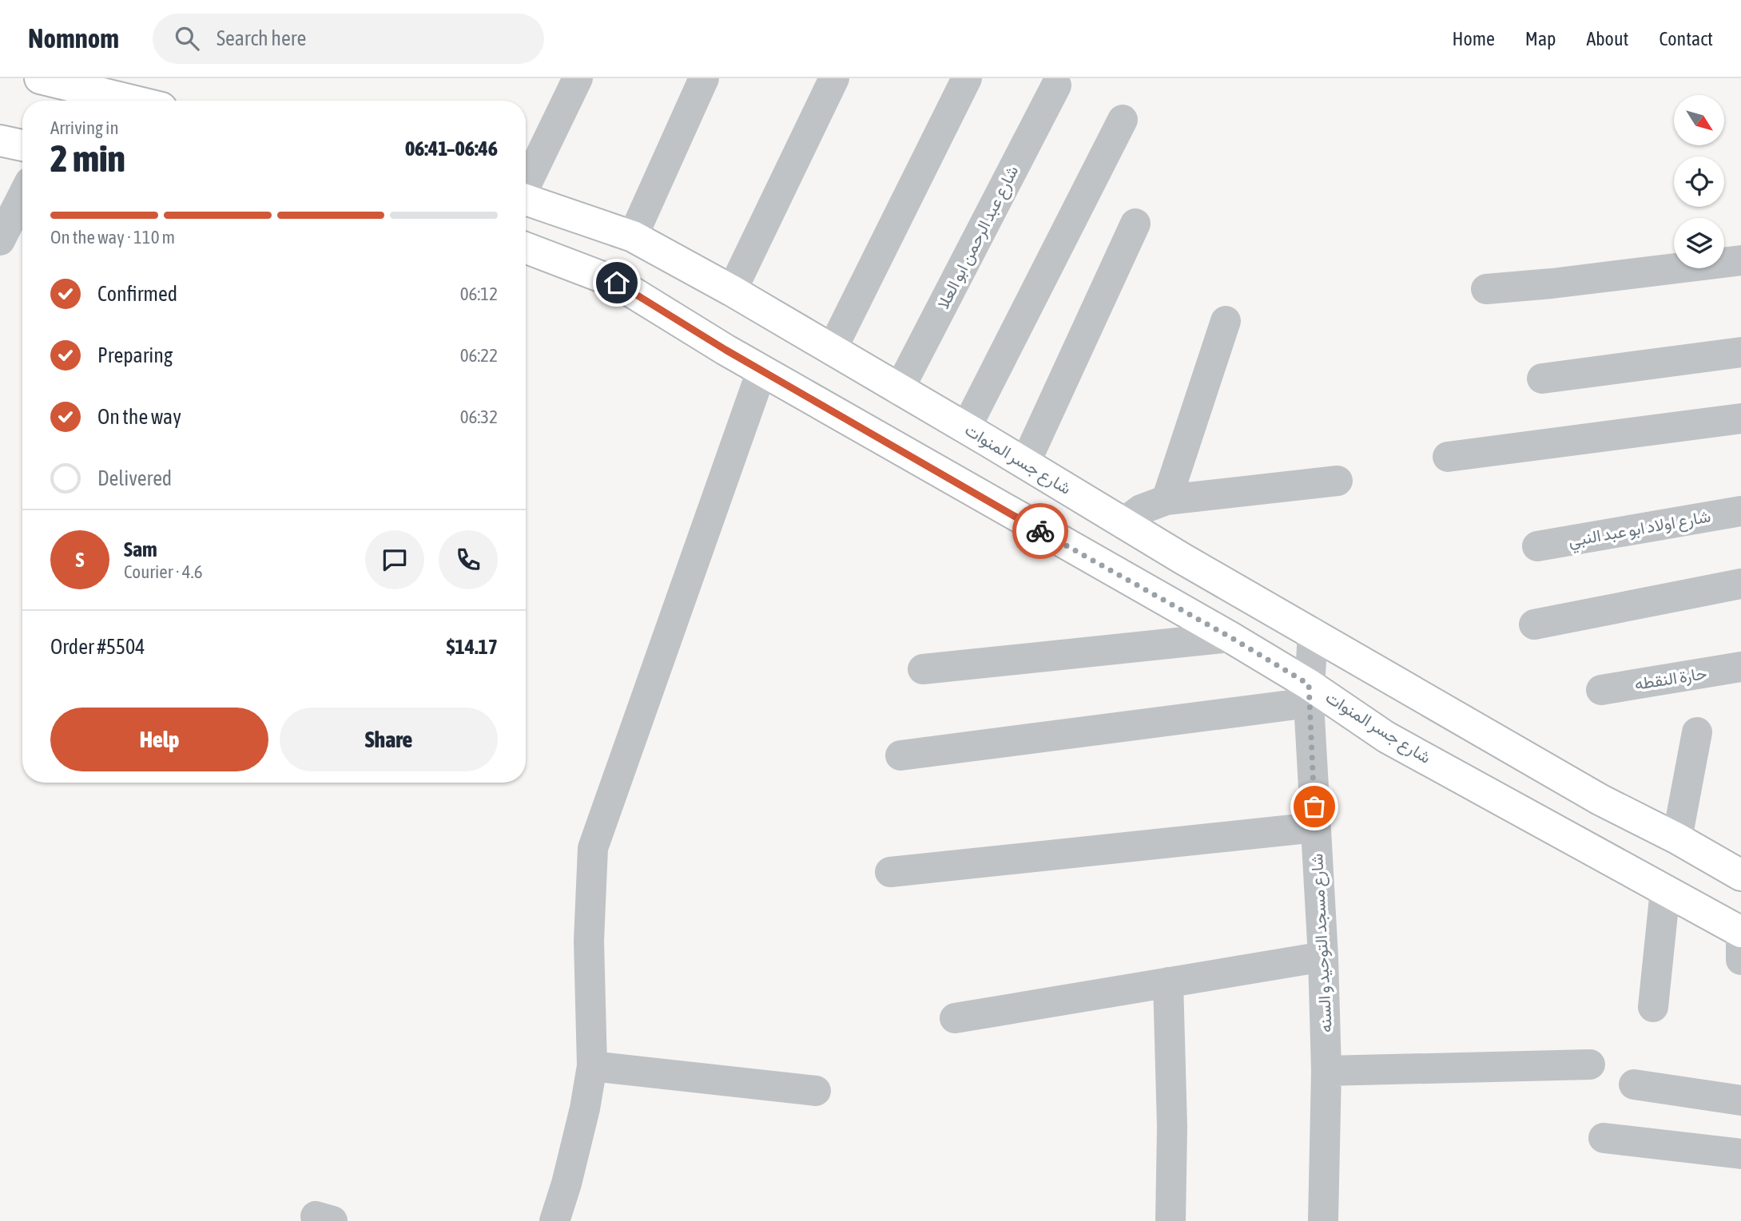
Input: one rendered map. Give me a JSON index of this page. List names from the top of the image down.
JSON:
{
  "streets": {
    "street": [
      "شارع عبد الرحمن ابو العلا",
      "شارع جسر المنوات",
      "شارع اولاد ابو عبد النبي",
      "حارة النقطه",
      "شارع مسجد التوحيد و السنه"
    ]
  },
  "crossings": [
    ["شارع عبد الرحمن ابو العلا", "شارع جسر المنوات"],
    ["شارع جسر المنوات", "شارع مسجد التوحيد و السنه"]
  ],
  "north": "bottom right",
  "page": {
    "header": "Nomnom",
    "search": "Search here",
    "nav": [
      "Home",
      "Map",
      "About",
      "Contact"
    ],
    "heading": ["2 min", "Arriving in", "06:41–06:46"],
    "panel": [
      "Sam",
      "Courier · 4.6",
      "Order #5504",
      "$14.17"
    ],
    "bar": "On the way · 110 m",
    "list": [
      ["Confirmed", "06:12"],
      ["Preparing", "06:22"],
      ["On the way", "06:32"],
      "Delivered"
    ],
    "round": "S",
    "buttons": ["Help", "Share"]
  }
}
